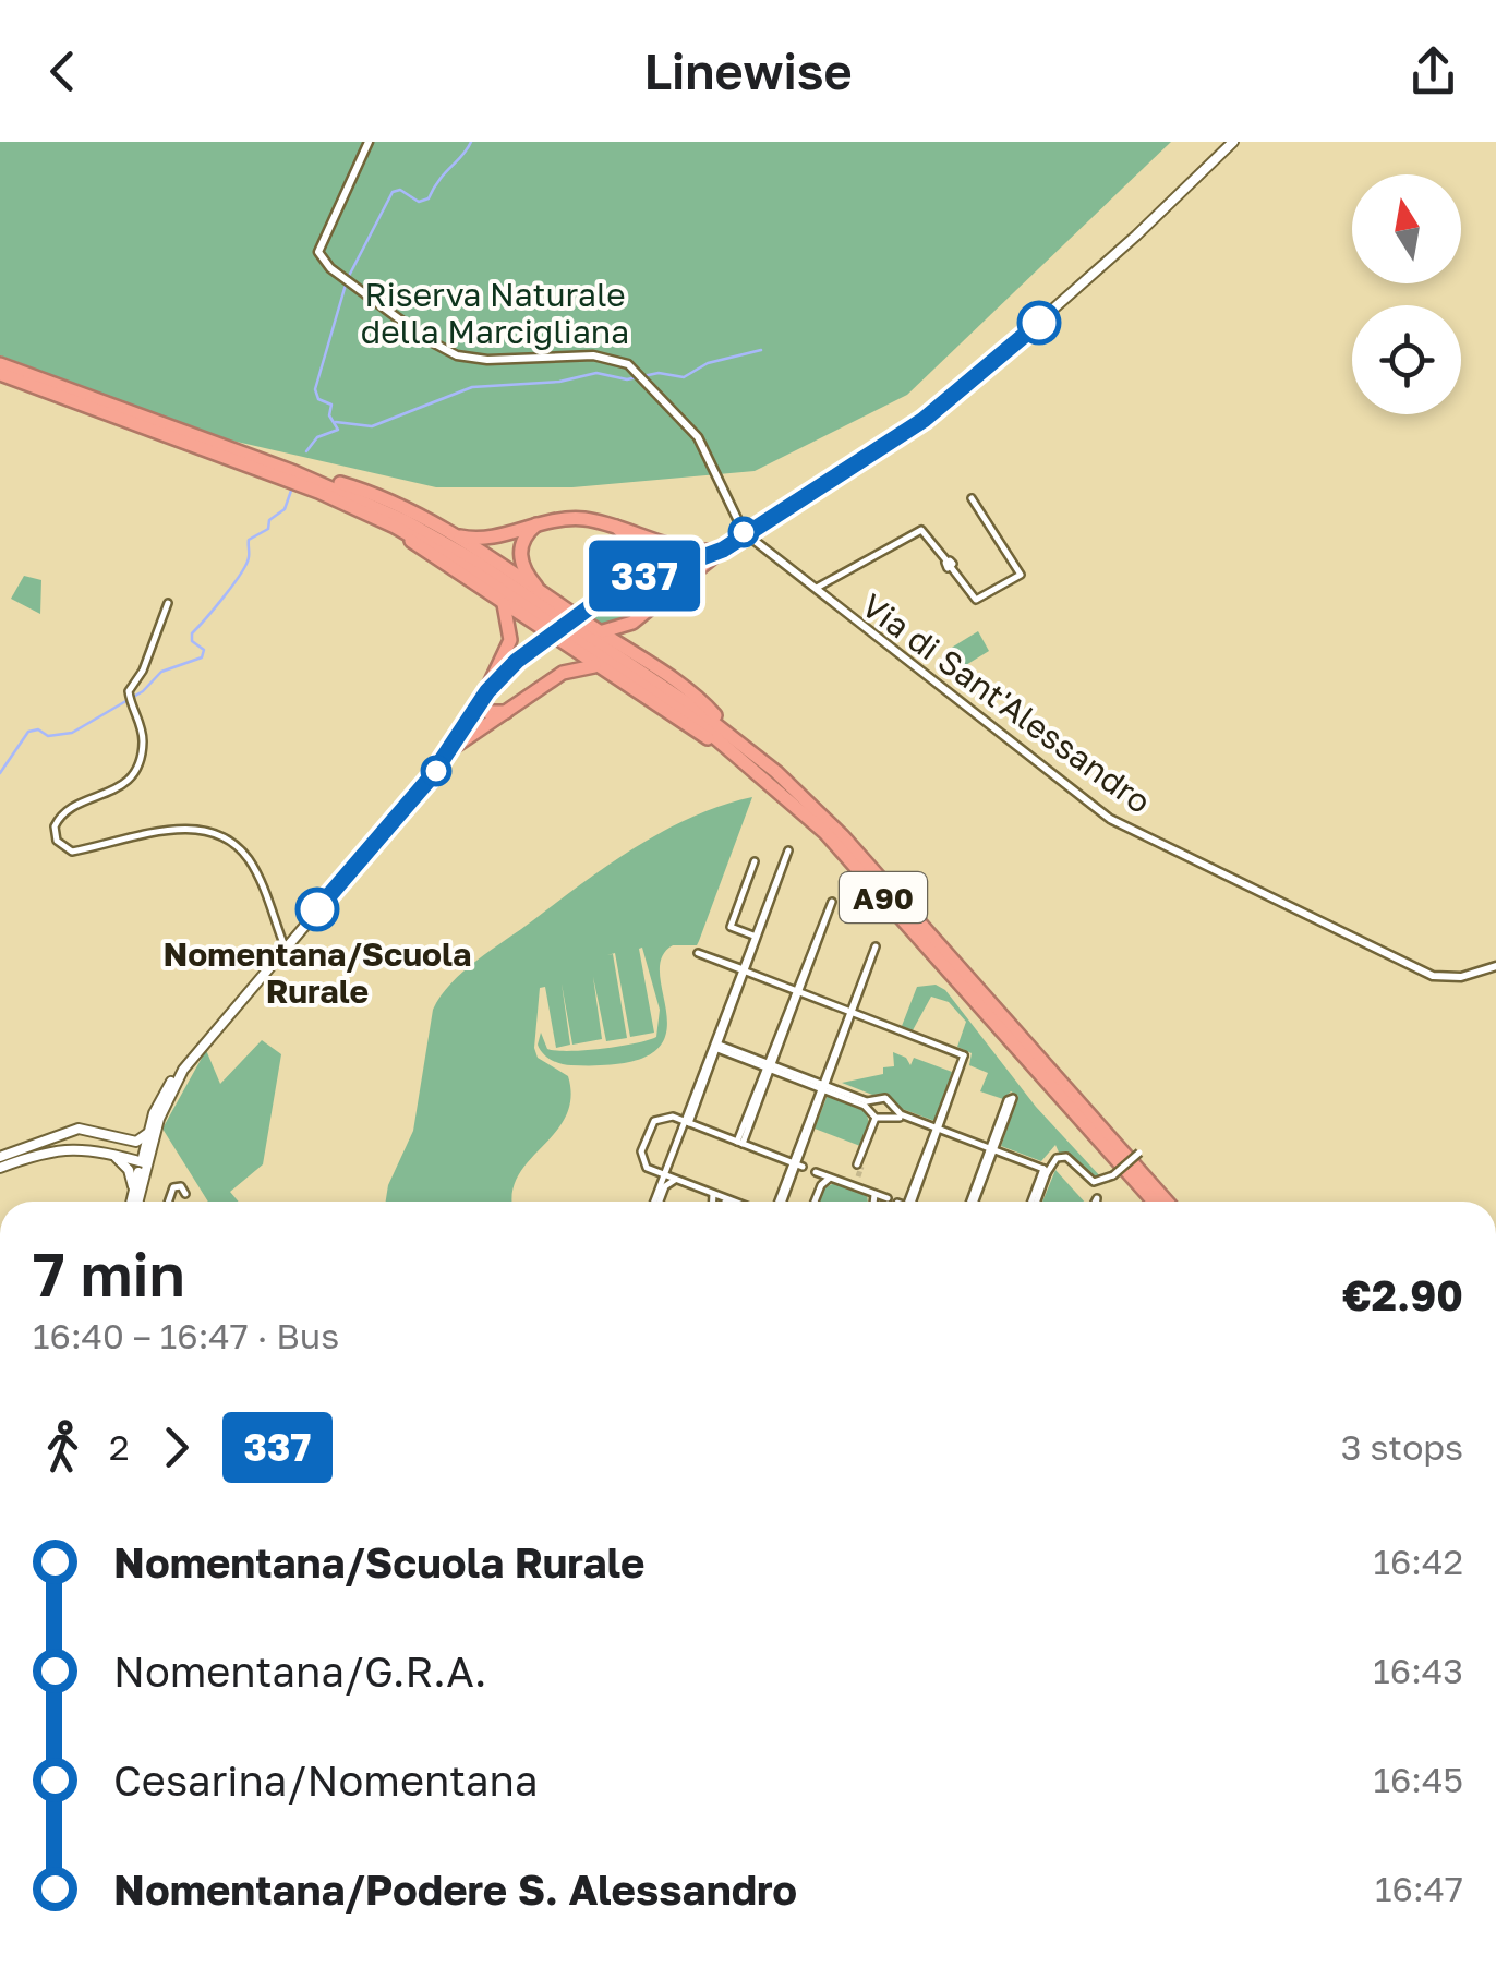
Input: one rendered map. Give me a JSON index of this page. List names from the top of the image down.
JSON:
{
  "streets": {
    "highway": ["A90"],
    "street": ["Via di Sant'Alessandro"]
  },
  "parks": ["Riserva Naturale della Marcigliana"],
  "places": ["Nomentana/Scuola Rurale"],
  "lines": ["bus line 337"],
  "north": "top",
  "page": {
    "header": "Linewise",
    "on_map": "337",
    "heading": ["7 min", "16:40 – 16:47 · Bus", "€2.90"],
    "legs": ["2", "337", "3 stops"],
    "list": [
      {
        "name": "Nomentana/Scuola Rurale",
        "value": "16:42"
      },
      {
        "name": "Nomentana/G.R.A.",
        "value": "16:43"
      },
      {
        "name": "Cesarina/Nomentana",
        "value": "16:45"
      },
      {
        "name": "Nomentana/Podere S. Alessandro",
        "value": "16:47"
      }
    ]
  }
}
